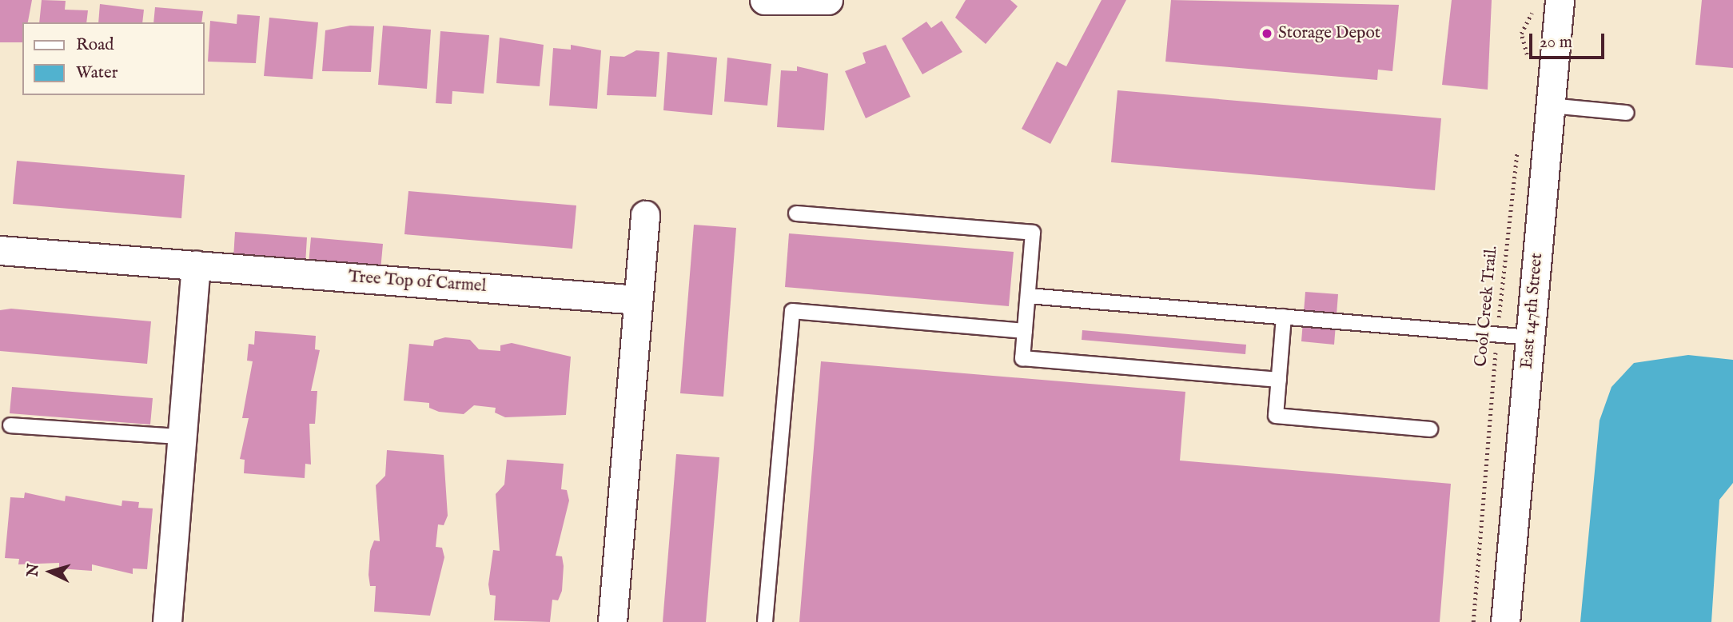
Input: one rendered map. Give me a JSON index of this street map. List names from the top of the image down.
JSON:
{
  "streets": {
    "street": ["Tree Top of Carmel", "East 147th Street"],
    "path": ["Cool Creek Trail."]
  },
  "places": ["Storage Depot"],
  "legend": ["Road", "Water"],
  "scale_bar": "20 m",
  "north": "left"
}
